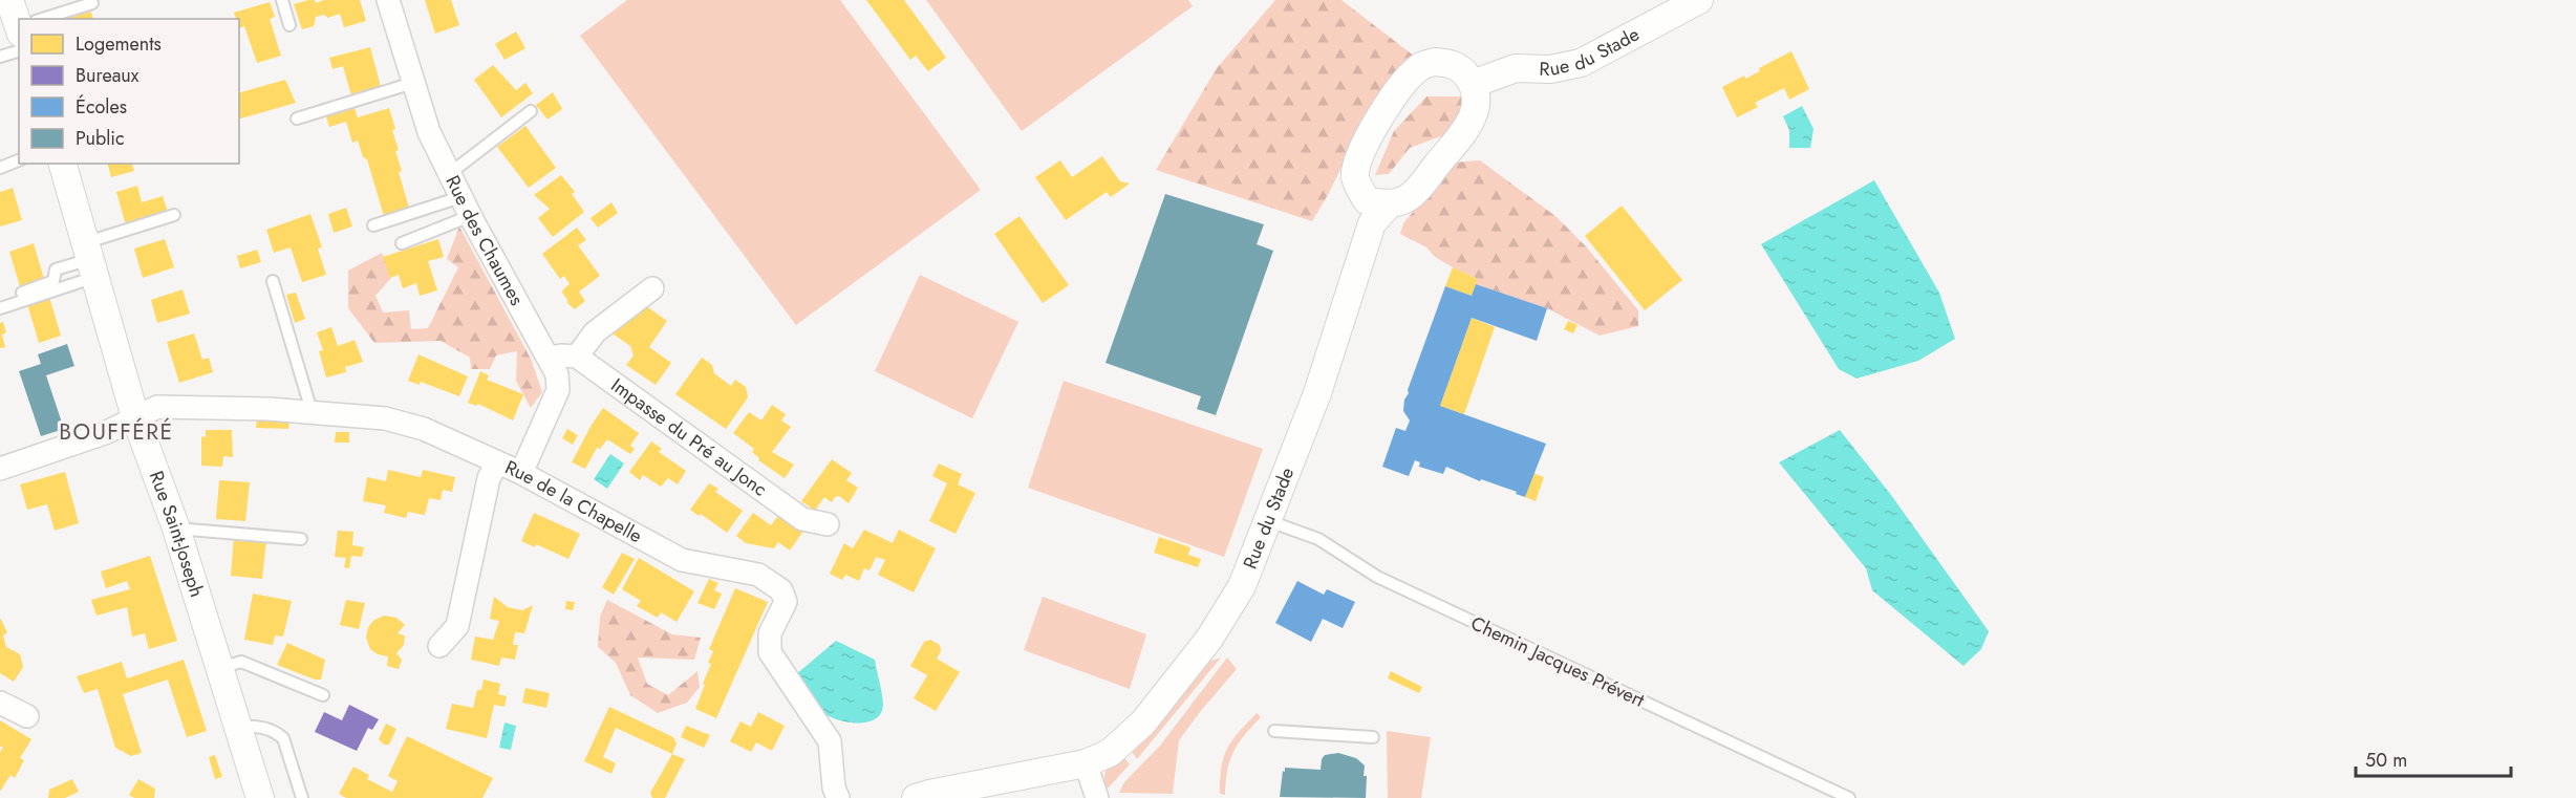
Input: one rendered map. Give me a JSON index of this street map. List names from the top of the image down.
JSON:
{
  "streets": {
    "street": [
      "Rue du Stade",
      "Rue des Chaumes",
      "Impasse du Pré au Jonc",
      "Rue de la Chapelle",
      "Rue Saint-Joseph"
    ],
    "lane": ["Chemin Jacques Prévert"]
  },
  "crossings": [
    ["Rue du Stade", "Chemin Jacques Prévert"],
    ["Rue des Chaumes", "Rue de la Chapelle"],
    ["Rue de la Chapelle", "Rue Saint-Joseph"]
  ],
  "districts": ["BOUFFÉRÉ"],
  "legend": [
    "Logements",
    "Bureaux",
    "Écoles",
    "Public"
  ],
  "scale_bar": "50 m"
}
